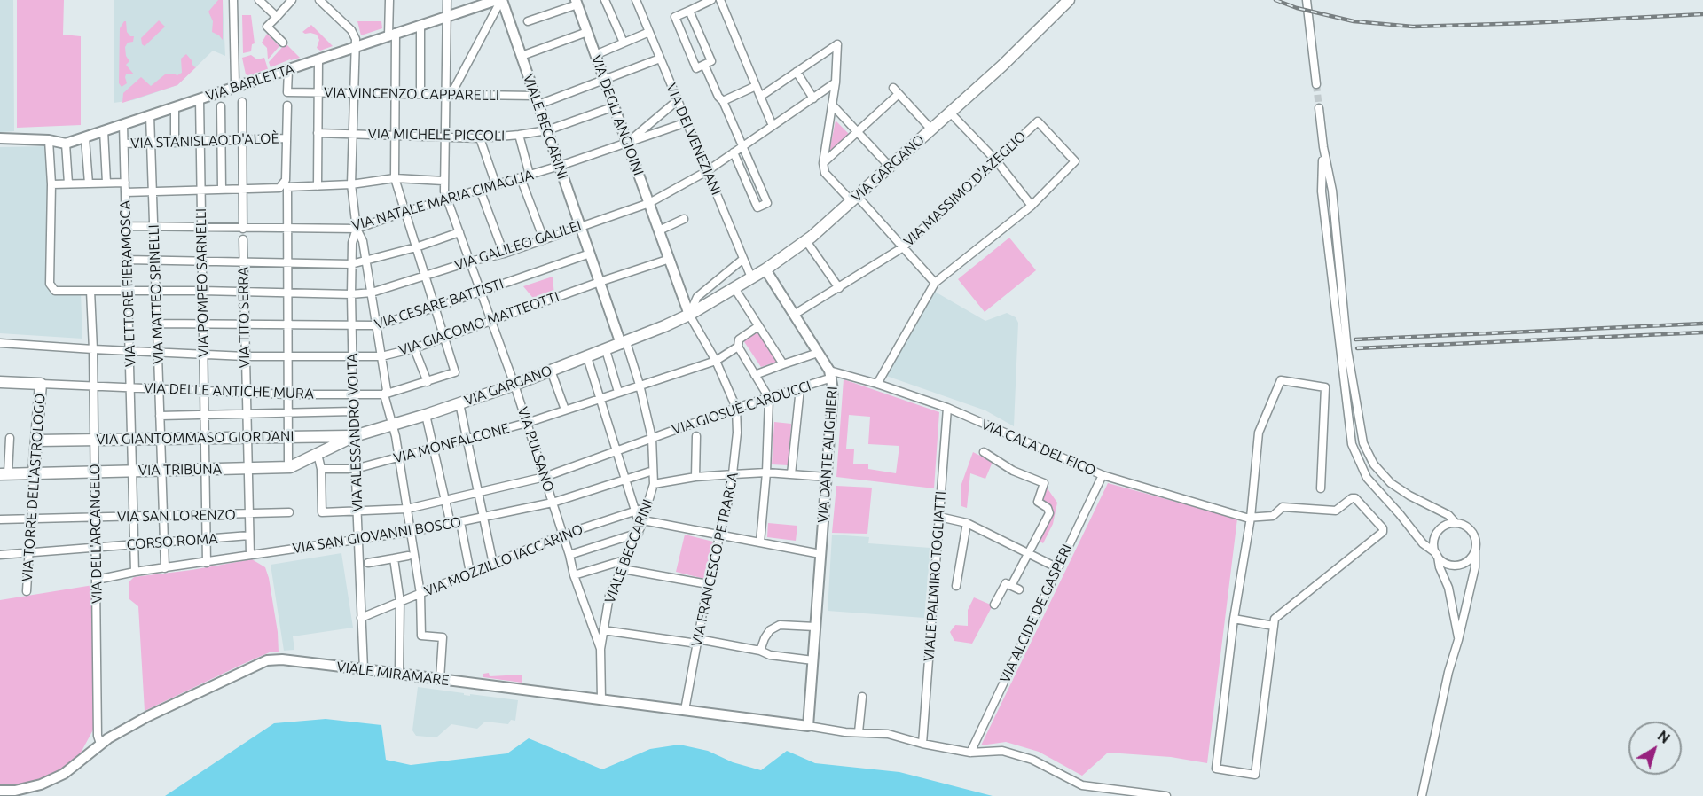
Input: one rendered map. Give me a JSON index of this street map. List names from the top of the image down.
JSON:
{
  "streets": {
    "main road": [
      "VIA GARGANO",
      "VIA DELLE ANTICHE MURA",
      "VIA GIANTOMMASO GIORDANI",
      "VIA TRIBUNA",
      "VIA TORRE DELL'ASTROLOGO"
    ],
    "street": [
      "VIA BARLETTA",
      "VIA VINCENZO CAPPARELLI",
      "VIA DEGLI ANGIOINI",
      "VIALE BECCARINI",
      "VIA MICHELE PICCOLI",
      "VIA DEI VENEZIANI",
      "VIA STANISLAO D'ALOÈ",
      "VIA MASSIMO D'AZEGLIO",
      "VIA NATALE MARIA CIMAGLIA",
      "VIA GALILEO GALILEI",
      "VIA POMPEO SARNELLI",
      "VIA ETTORE FIERAMOSCA",
      "VIA MATTEO SPINELLI",
      "VIA CESARE BATTISTI",
      "VIA TITO SERRA",
      "VIA GIACOMO MATTEOTTI",
      "VIA GIOSUÈ CARDUCCI",
      "VIA ALESSANDRO VOLTA",
      "VIA MONFALCONE",
      "VIA CALA DEL FICO",
      "VIA PULSANO",
      "VIA DANTE ALIGHIERI",
      "VIA SAN LORENZO",
      "VIA DELL'ARCANGELO",
      "VIA SAN GIOVANNI BOSCO",
      "CORSO ROMA",
      "VIA FRANCESCO PETRARCA",
      "VIA MOZZILLO IACCARINO",
      "VIALE PALMIRO TOGLIATTI",
      "VIA ALCIDE DE GASPERI",
      "VIALE MIRAMARE"
    ]
  },
  "crossings": [
    ["VIA BARLETTA", "VIA VINCENZO CAPPARELLI"],
    ["VIA BARLETTA", "VIALE BECCARINI"],
    ["VIA BARLETTA", "VIA POMPEO SARNELLI"],
    ["VIA BARLETTA", "VIA ETTORE FIERAMOSCA"],
    ["VIA BARLETTA", "VIA MATTEO SPINELLI"],
    ["VIA BARLETTA", "VIA PULSANO"],
    ["VIA VINCENZO CAPPARELLI", "VIA DEGLI ANGIOINI"],
    ["VIA VINCENZO CAPPARELLI", "VIALE BECCARINI"],
    ["VIA VINCENZO CAPPARELLI", "VIA DEI VENEZIANI"],
    ["VIA VINCENZO CAPPARELLI", "VIA PULSANO"],
    ["VIA DEGLI ANGIOINI", "VIA MICHELE PICCOLI"],
    ["VIA DEGLI ANGIOINI", "VIA GARGANO"],
    ["VIA DEGLI ANGIOINI", "VIA NATALE MARIA CIMAGLIA"],
    ["VIA DEGLI ANGIOINI", "VIA GALILEO GALILEI"],
    ["VIA DEGLI ANGIOINI", "VIA GIACOMO MATTEOTTI"],
    ["VIALE BECCARINI", "VIA MICHELE PICCOLI"],
    ["VIALE BECCARINI", "VIA GARGANO"],
    ["VIALE BECCARINI", "VIA NATALE MARIA CIMAGLIA"],
    ["VIALE BECCARINI", "VIA GALILEO GALILEI"],
    ["VIALE BECCARINI", "VIA CESARE BATTISTI"],
    ["VIALE BECCARINI", "VIA GIACOMO MATTEOTTI"],
    ["VIALE BECCARINI", "VIA GIOSUÈ CARDUCCI"],
    ["VIALE BECCARINI", "VIA MONFALCONE"],
    ["VIALE BECCARINI", "VIA PULSANO"],
    ["VIALE BECCARINI", "VIA SAN GIOVANNI BOSCO"],
    ["VIALE BECCARINI", "VIA MOZZILLO IACCARINO"],
    ["VIALE BECCARINI", "VIALE MIRAMARE"],
    ["VIA MICHELE PICCOLI", "VIA PULSANO"],
    ["VIA DEI VENEZIANI", "VIA GARGANO"],
    ["VIA DEI VENEZIANI", "VIA NATALE MARIA CIMAGLIA"],
    ["VIA DEI VENEZIANI", "VIA GALILEO GALILEI"],
    ["VIA STANISLAO D'ALOÈ", "VIA POMPEO SARNELLI"],
    ["VIA STANISLAO D'ALOÈ", "VIA ETTORE FIERAMOSCA"],
    ["VIA STANISLAO D'ALOÈ", "VIA MATTEO SPINELLI"],
    ["VIA GARGANO", "VIA ALESSANDRO VOLTA"],
    ["VIA GARGANO", "VIA GIANTOMMASO GIORDANI"],
    ["VIA GARGANO", "VIA PULSANO"],
    ["VIA GARGANO", "VIA DANTE ALIGHIERI"],
    ["VIA GARGANO", "VIA TRIBUNA"],
    ["VIA MASSIMO D'AZEGLIO", "VIA DANTE ALIGHIERI"],
    ["VIA NATALE MARIA CIMAGLIA", "VIA POMPEO SARNELLI"],
    ["VIA NATALE MARIA CIMAGLIA", "VIA ETTORE FIERAMOSCA"],
    ["VIA NATALE MARIA CIMAGLIA", "VIA MATTEO SPINELLI"],
    ["VIA NATALE MARIA CIMAGLIA", "VIA ALESSANDRO VOLTA"],
    ["VIA NATALE MARIA CIMAGLIA", "VIA PULSANO"],
    ["VIA GALILEO GALILEI", "VIA POMPEO SARNELLI"],
    ["VIA GALILEO GALILEI", "VIA ETTORE FIERAMOSCA"],
    ["VIA GALILEO GALILEI", "VIA MATTEO SPINELLI"],
    ["VIA GALILEO GALILEI", "VIA TITO SERRA"],
    ["VIA GALILEO GALILEI", "VIA ALESSANDRO VOLTA"],
    ["VIA GALILEO GALILEI", "VIA PULSANO"],
    ["VIA GALILEO GALILEI", "VIA DELL'ARCANGELO"],
    ["VIA POMPEO SARNELLI", "VIA CESARE BATTISTI"],
    ["VIA POMPEO SARNELLI", "VIA GIACOMO MATTEOTTI"],
    ["VIA POMPEO SARNELLI", "VIA DELLE ANTICHE MURA"],
    ["VIA POMPEO SARNELLI", "VIA GIANTOMMASO GIORDANI"],
    ["VIA POMPEO SARNELLI", "VIA TRIBUNA"],
    ["VIA POMPEO SARNELLI", "VIA SAN LORENZO"],
    ["VIA POMPEO SARNELLI", "VIA SAN GIOVANNI BOSCO"],
    ["VIA POMPEO SARNELLI", "CORSO ROMA"],
    ["VIA ETTORE FIERAMOSCA", "VIA GIACOMO MATTEOTTI"],
    ["VIA ETTORE FIERAMOSCA", "VIA DELLE ANTICHE MURA"],
    ["VIA ETTORE FIERAMOSCA", "VIA GIANTOMMASO GIORDANI"],
    ["VIA ETTORE FIERAMOSCA", "VIA TRIBUNA"],
    ["VIA ETTORE FIERAMOSCA", "VIA SAN LORENZO"],
    ["VIA ETTORE FIERAMOSCA", "VIA SAN GIOVANNI BOSCO"],
    ["VIA ETTORE FIERAMOSCA", "CORSO ROMA"],
    ["VIA MATTEO SPINELLI", "VIA CESARE BATTISTI"],
    ["VIA MATTEO SPINELLI", "VIA GIACOMO MATTEOTTI"],
    ["VIA MATTEO SPINELLI", "VIA DELLE ANTICHE MURA"],
    ["VIA MATTEO SPINELLI", "VIA GIANTOMMASO GIORDANI"],
    ["VIA MATTEO SPINELLI", "VIA TRIBUNA"],
    ["VIA MATTEO SPINELLI", "VIA SAN LORENZO"],
    ["VIA MATTEO SPINELLI", "VIA SAN GIOVANNI BOSCO"],
    ["VIA MATTEO SPINELLI", "CORSO ROMA"],
    ["VIA CESARE BATTISTI", "VIA TITO SERRA"],
    ["VIA CESARE BATTISTI", "VIA ALESSANDRO VOLTA"],
    ["VIA CESARE BATTISTI", "VIA PULSANO"],
    ["VIA TITO SERRA", "VIA GIACOMO MATTEOTTI"],
    ["VIA TITO SERRA", "VIA DELLE ANTICHE MURA"],
    ["VIA TITO SERRA", "VIA GIANTOMMASO GIORDANI"],
    ["VIA TITO SERRA", "VIA TRIBUNA"],
    ["VIA TITO SERRA", "VIA SAN LORENZO"],
    ["VIA TITO SERRA", "VIA SAN GIOVANNI BOSCO"],
    ["VIA TITO SERRA", "CORSO ROMA"],
    ["VIA GIACOMO MATTEOTTI", "VIA DELLE ANTICHE MURA"],
    ["VIA GIACOMO MATTEOTTI", "VIA ALESSANDRO VOLTA"],
    ["VIA GIACOMO MATTEOTTI", "VIA PULSANO"],
    ["VIA GIACOMO MATTEOTTI", "VIA DELL'ARCANGELO"],
    ["VIA DELLE ANTICHE MURA", "VIA ALESSANDRO VOLTA"],
    ["VIA DELLE ANTICHE MURA", "VIA TORRE DELL'ASTROLOGO"],
    ["VIA DELLE ANTICHE MURA", "VIA DELL'ARCANGELO"],
    ["VIA GIOSUÈ CARDUCCI", "VIA ALESSANDRO VOLTA"],
    ["VIA GIOSUÈ CARDUCCI", "VIA MONFALCONE"],
    ["VIA GIOSUÈ CARDUCCI", "VIA CALA DEL FICO"],
    ["VIA GIOSUÈ CARDUCCI", "VIA PULSANO"],
    ["VIA GIOSUÈ CARDUCCI", "VIA DANTE ALIGHIERI"],
    ["VIA GIOSUÈ CARDUCCI", "VIA FRANCESCO PETRARCA"],
    ["VIA ALESSANDRO VOLTA", "VIA GIANTOMMASO GIORDANI"],
    ["VIA ALESSANDRO VOLTA", "VIA MONFALCONE"],
    ["VIA ALESSANDRO VOLTA", "VIA TRIBUNA"],
    ["VIA ALESSANDRO VOLTA", "VIA SAN GIOVANNI BOSCO"],
    ["VIA ALESSANDRO VOLTA", "VIA MOZZILLO IACCARINO"],
    ["VIA ALESSANDRO VOLTA", "VIALE MIRAMARE"],
    ["VIA GIANTOMMASO GIORDANI", "VIA TRIBUNA"],
    ["VIA GIANTOMMASO GIORDANI", "VIA TORRE DELL'ASTROLOGO"],
    ["VIA GIANTOMMASO GIORDANI", "VIA DELL'ARCANGELO"],
    ["VIA MONFALCONE", "VIA PULSANO"],
    ["VIA CALA DEL FICO", "VIA DANTE ALIGHIERI"],
    ["VIA CALA DEL FICO", "VIALE PALMIRO TOGLIATTI"],
    ["VIA CALA DEL FICO", "VIA ALCIDE DE GASPERI"],
    ["VIA PULSANO", "VIA SAN GIOVANNI BOSCO"],
    ["VIA PULSANO", "VIA MOZZILLO IACCARINO"],
    ["VIA DANTE ALIGHIERI", "VIALE MIRAMARE"],
    ["VIA TRIBUNA", "VIA TORRE DELL'ASTROLOGO"],
    ["VIA TRIBUNA", "VIA DELL'ARCANGELO"],
    ["VIA TORRE DELL'ASTROLOGO", "VIA SAN LORENZO"],
    ["VIA TORRE DELL'ASTROLOGO", "CORSO ROMA"],
    ["VIA SAN LORENZO", "VIA DELL'ARCANGELO"],
    ["VIA DELL'ARCANGELO", "VIA SAN GIOVANNI BOSCO"],
    ["VIA DELL'ARCANGELO", "CORSO ROMA"],
    ["VIA DELL'ARCANGELO", "VIALE MIRAMARE"],
    ["VIA FRANCESCO PETRARCA", "VIALE MIRAMARE"]
  ],
  "north": "top right"
}
